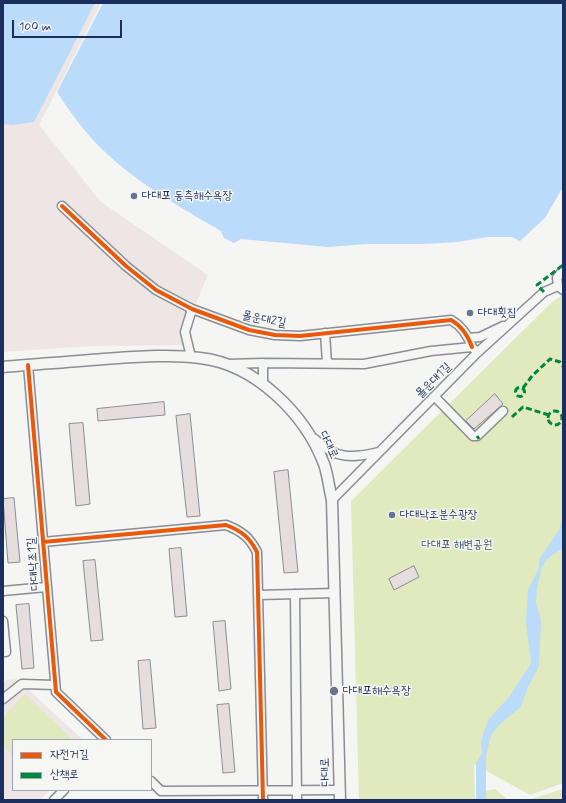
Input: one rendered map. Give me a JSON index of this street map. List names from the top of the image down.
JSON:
{
  "streets": {
    "main road": ["다대로"],
    "street": ["몰운대2길", "몰운대1길", "다대낙조1길"]
  },
  "crossings": [
    ["몰운대1길", "다대로"],
    ["다대로", "다대낙조1길"]
  ],
  "parks": ["다대포 해변공원"],
  "places": [
    "다대포 동측해수욕장",
    "다대횟집",
    "다대낙조분수광장",
    "다대포해수욕장"
  ],
  "legend": ["자전거길", "산책로"],
  "scale_bar": "100 m"
}
